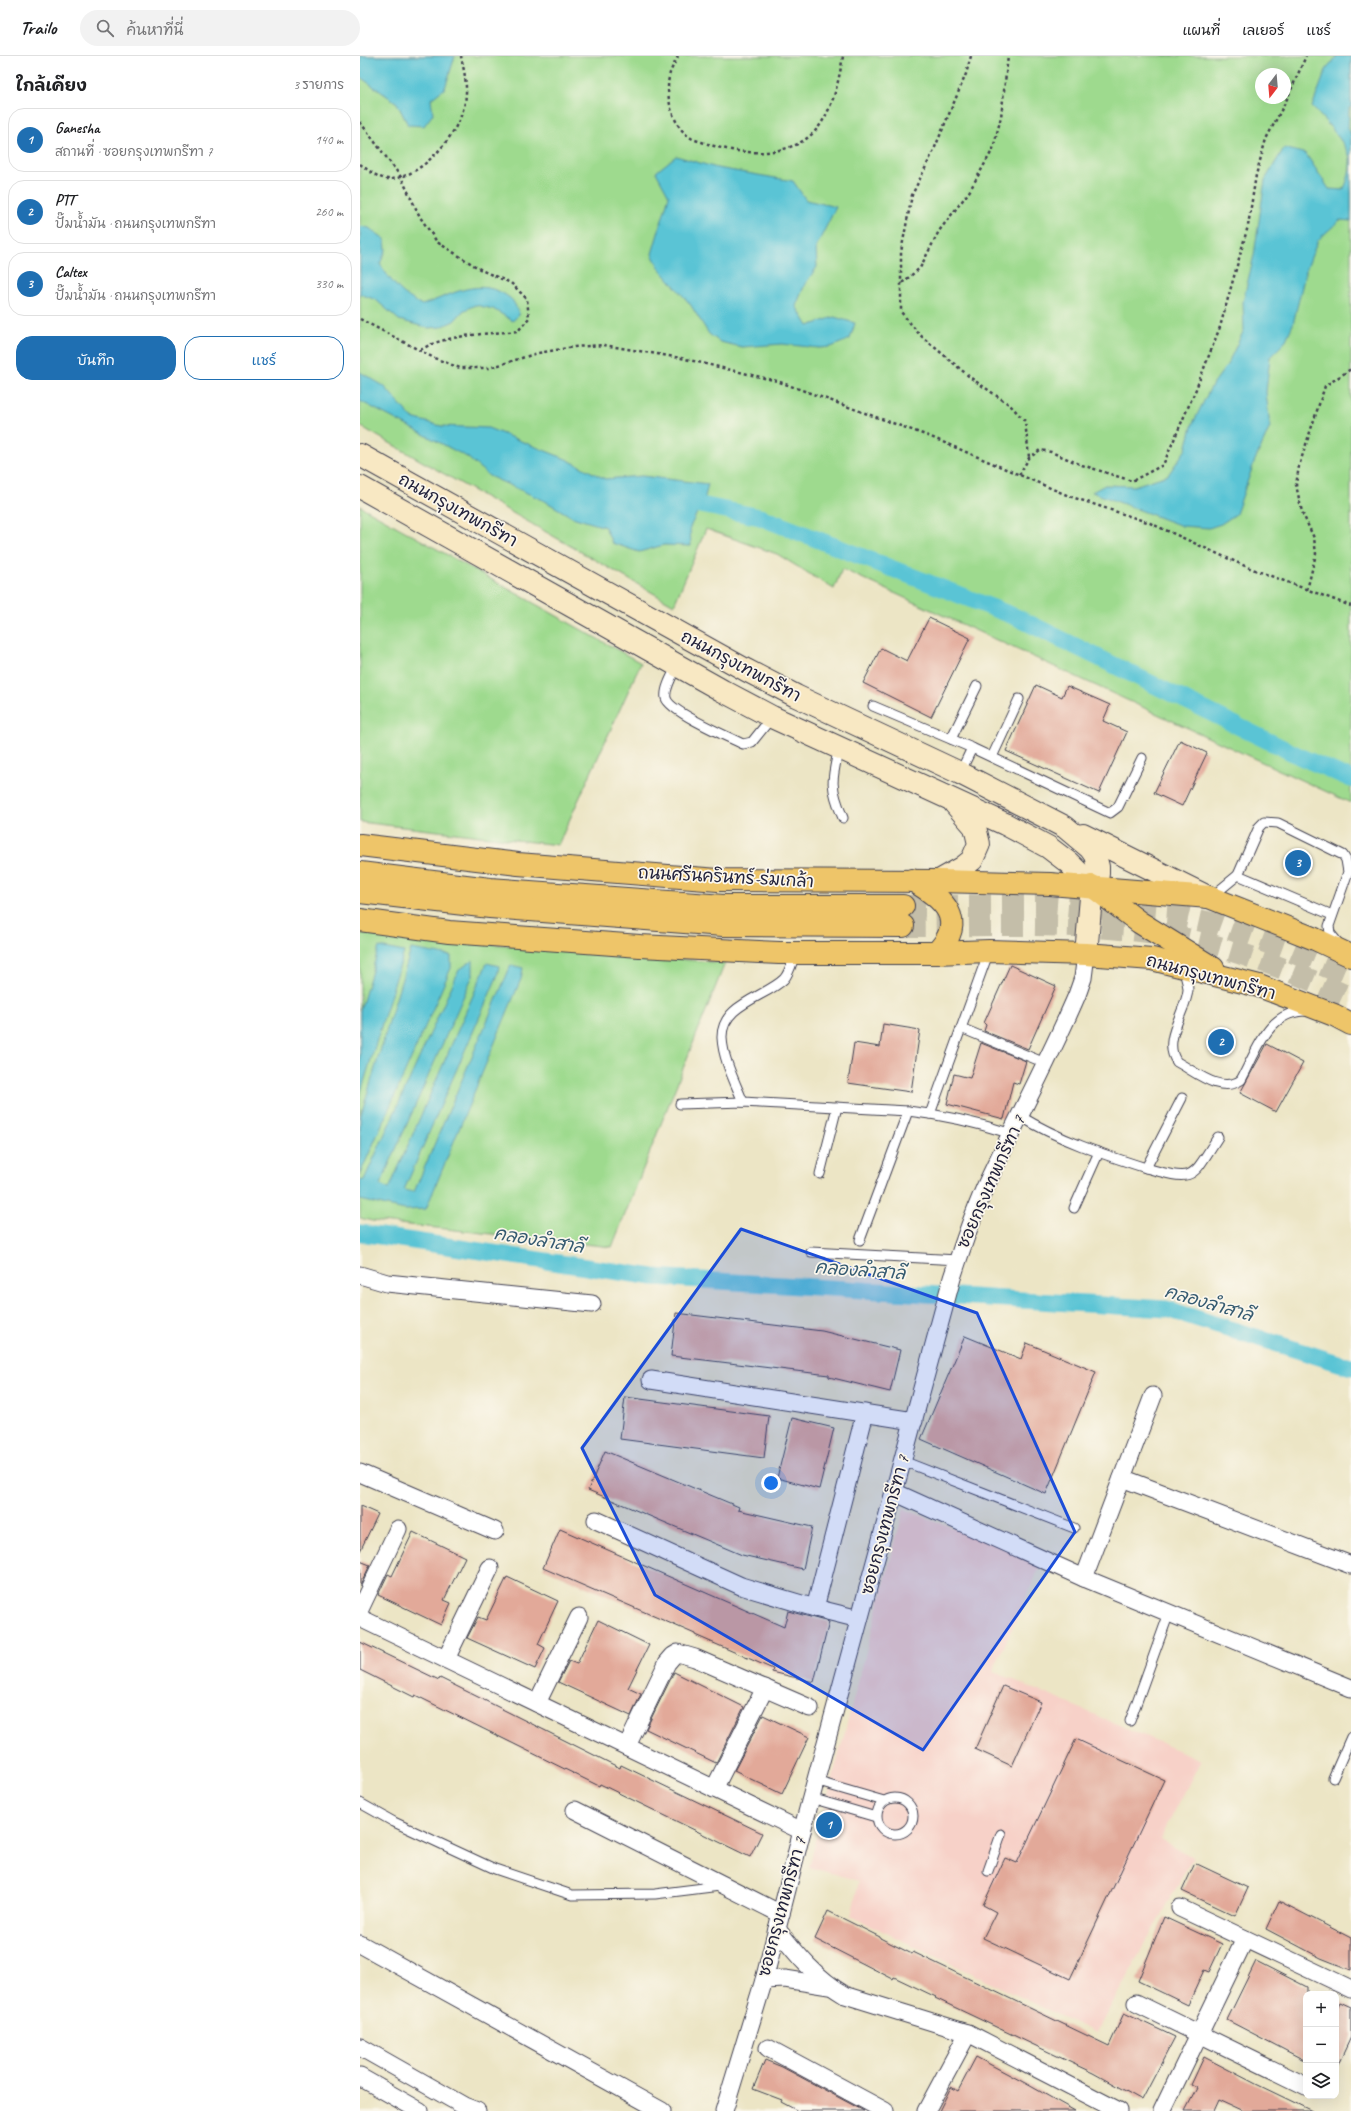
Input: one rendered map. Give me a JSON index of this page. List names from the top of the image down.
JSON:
{
  "streets": {
    "main road": ["ถนนกรุงเทพกรีฑา", "ถนนศรีนครินทร์-ร่มเกล้า"],
    "street": ["ซอยกรุงเทพกรีฑา 7"]
  },
  "crossings": [
    ["ถนนกรุงเทพกรีฑา", "ถนนศรีนครินทร์-ร่มเกล้า"],
    ["ถนนกรุงเทพกรีฑา", "ซอยกรุงเทพกรีฑา 7"]
  ],
  "water": ["คลองลำสาลี"],
  "north": "bottom",
  "page": {
    "header": "Trailo",
    "search": "ค้นหาที่นี่",
    "nav": ["แผนที่", "เลเยอร์", "แชร์"],
    "heading": ["ใกล้เคียง", "3 รายการ"],
    "list": [
      {
        "mark": "1",
        "name": "Ganesha",
        "note": "สถานที่ · ซอยกรุงเทพกรีฑา 7",
        "value": "140 m"
      },
      {
        "mark": "2",
        "name": "PTT",
        "note": "ปั๊มน้ำมัน · ถนนกรุงเทพกรีฑา",
        "value": "260 m"
      },
      {
        "mark": "3",
        "name": "Caltex",
        "note": "ปั๊มน้ำมัน · ถนนกรุงเทพกรีฑา",
        "value": "330 m"
      }
    ],
    "buttons": ["บันทึก", "แชร์"],
    "pins": ["3", "2", "1"],
    "map_buttons": ["+", "−"]
  }
}
